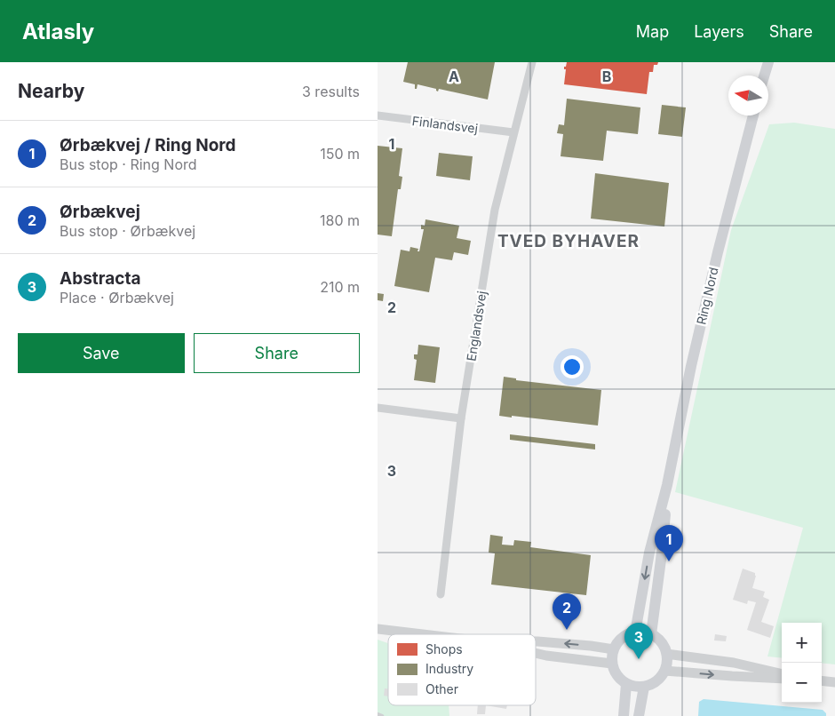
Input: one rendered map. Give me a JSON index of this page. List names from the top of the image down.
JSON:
{
  "streets": {
    "main road": ["Ring Nord"],
    "street": ["Finlandsvej", "Englandsvej"]
  },
  "crossings": [
    ["Finlandsvej", "Englandsvej"]
  ],
  "districts": ["TVED BYHAVER"],
  "legend": ["Shops", "Industry", "Other"],
  "north": "left",
  "page": {
    "header": "Atlasly",
    "nav": ["Map", "Layers", "Share"],
    "heading": ["Nearby", "3 results"],
    "list": [
      {
        "mark": "1",
        "name": "Ørbækvej / Ring Nord",
        "note": "Bus stop · Ring Nord",
        "value": "150 m"
      },
      {
        "mark": "2",
        "name": "Ørbækvej",
        "note": "Bus stop · Ørbækvej",
        "value": "180 m"
      },
      {
        "mark": "3",
        "name": "Abstracta",
        "note": "Place · Ørbækvej",
        "value": "210 m"
      }
    ],
    "buttons": ["Save", "Share"],
    "pins": ["1", "2", "3"],
    "map_buttons": ["+", "−"]
  },
  "grid": {
    "columns": ["A", "B"],
    "rows": ["1", "2", "3"]
  }
}
